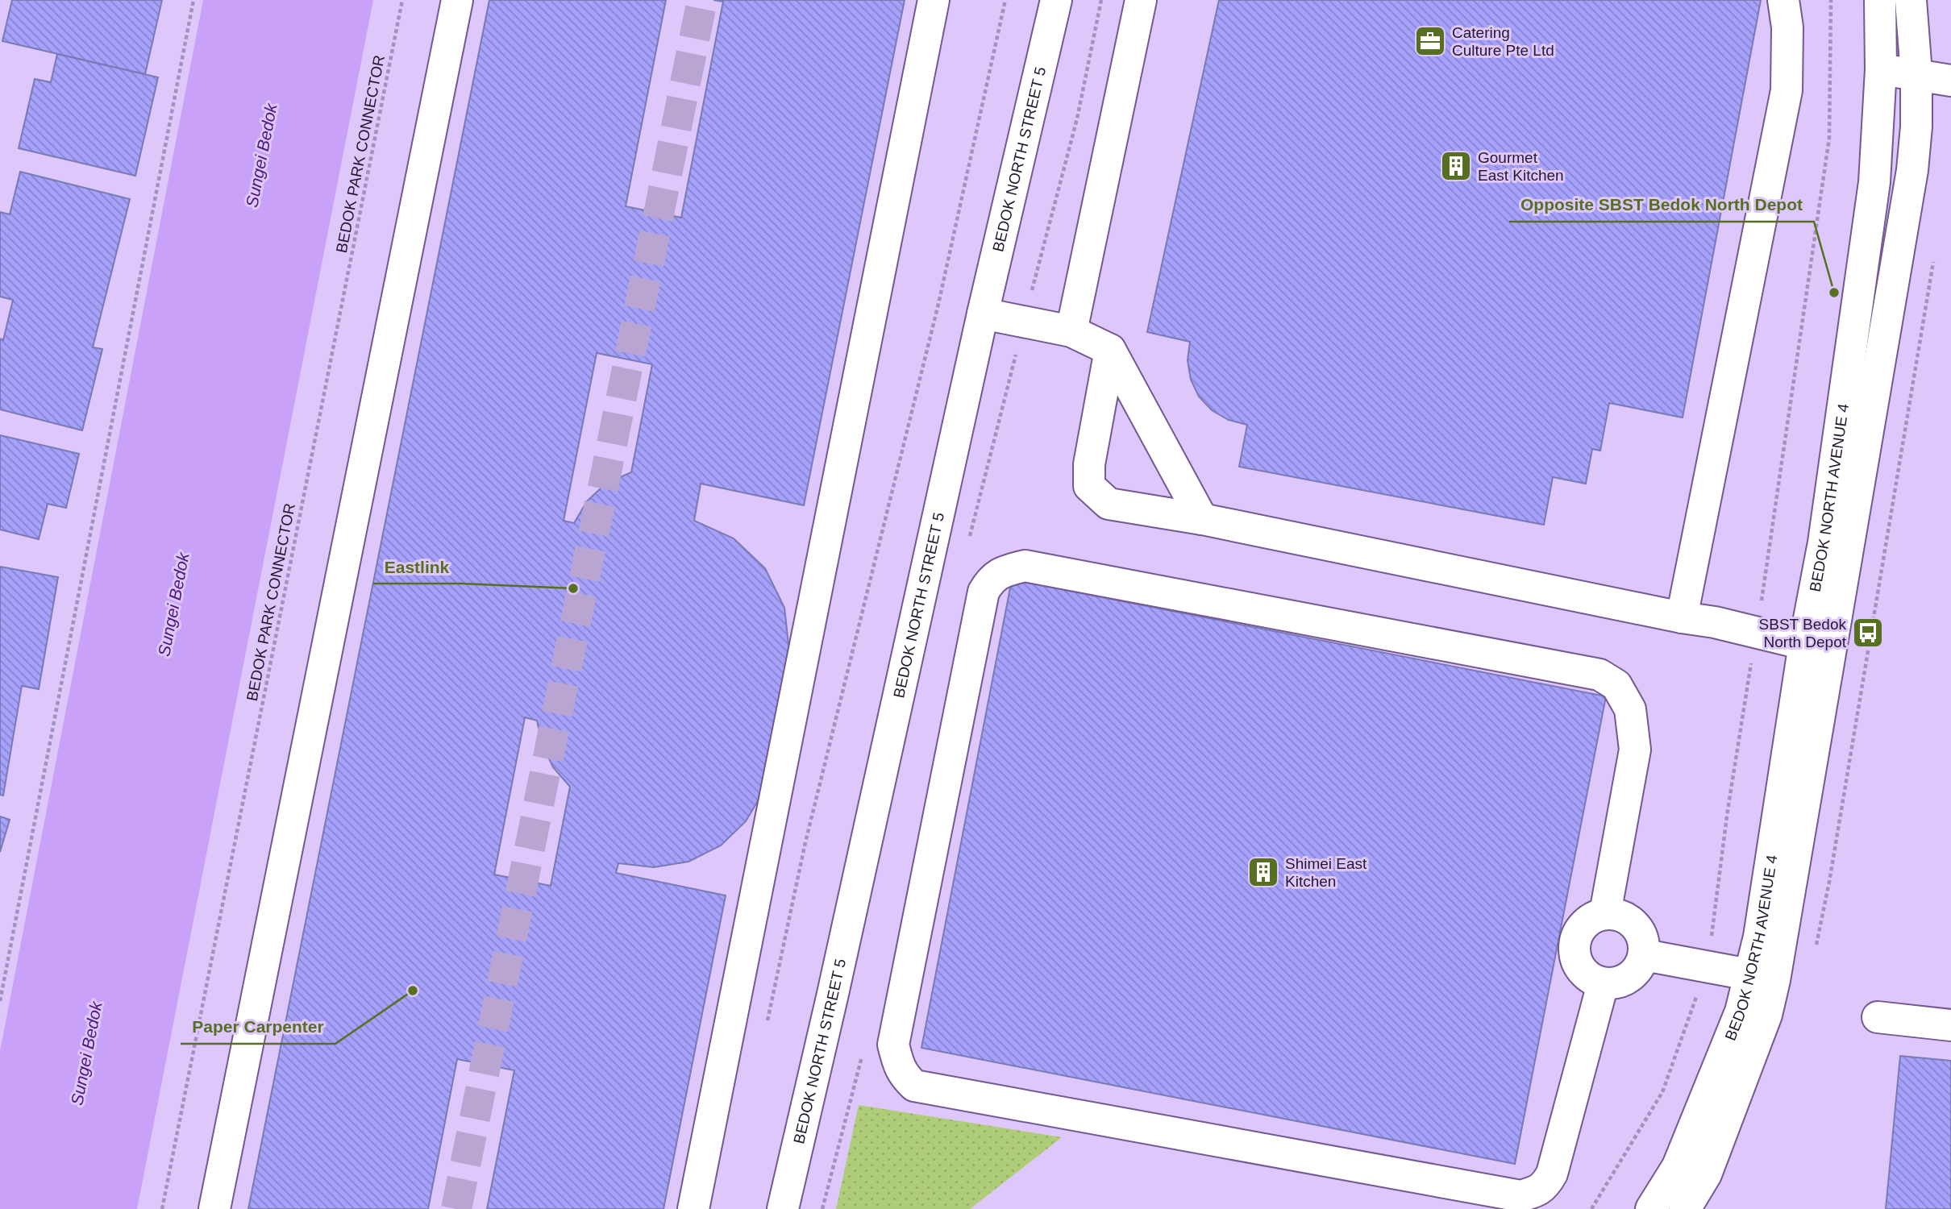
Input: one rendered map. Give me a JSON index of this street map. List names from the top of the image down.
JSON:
{
  "streets": {
    "street": ["BEDOK NORTH STREET 5", "BEDOK NORTH AVENUE 4"],
    "path": ["BEDOK PARK CONNECTOR"]
  },
  "water": ["Sungei Bedok"],
  "places": {
    "office": ["Catering Culture Pte Ltd"],
    "building": ["Gourmet East Kitchen", "Shimei East Kitchen"],
    "other": ["Opposite SBST Bedok North Depot", "Eastlink", "Paper Carpenter"],
    "bus stop": ["SBST Bedok North Depot"]
  }
}
